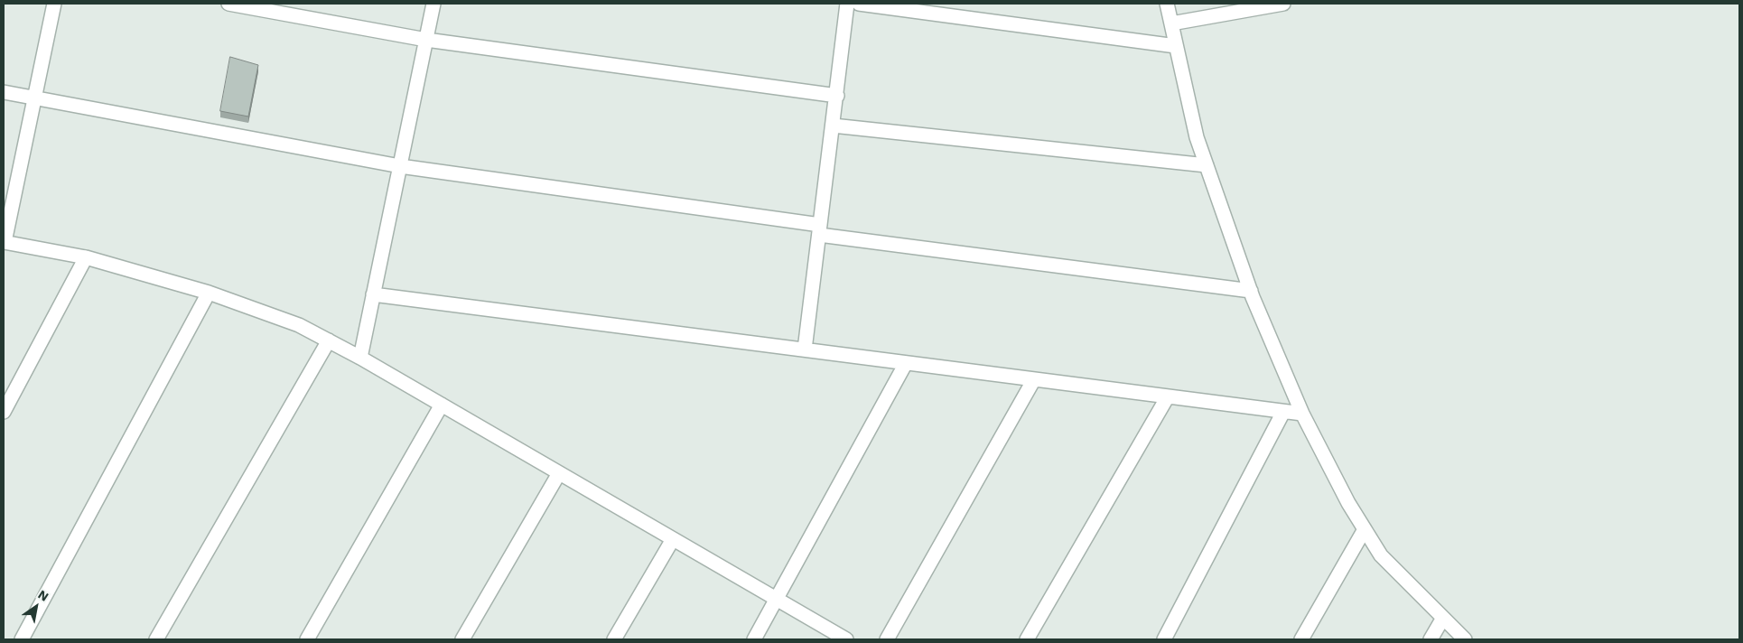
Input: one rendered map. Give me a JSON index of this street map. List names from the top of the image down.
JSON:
{
  "north": "top right"
}
